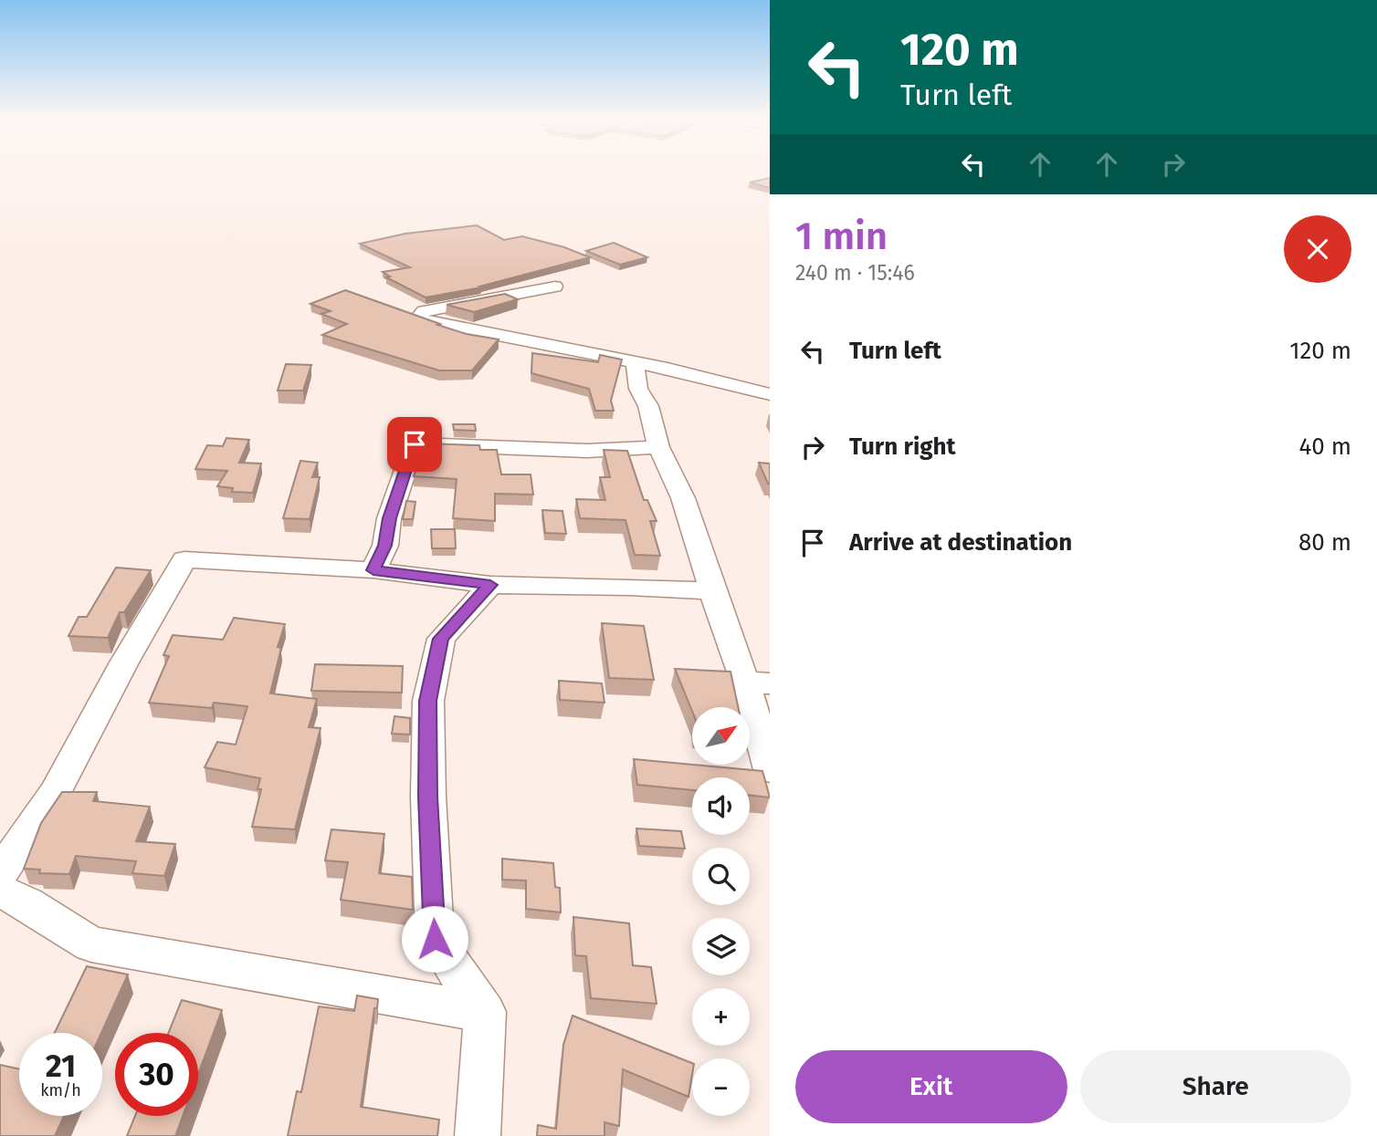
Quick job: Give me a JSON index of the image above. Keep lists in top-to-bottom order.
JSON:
{
  "north": "top right",
  "page": {
    "turn": ["120 m", "Turn left"],
    "heading": ["1 min", "240 m · 15:46"],
    "list": [
      {
        "name": "Turn left",
        "value": "120 m"
      },
      {
        "name": "Turn right",
        "value": "40 m"
      },
      {
        "name": "Arrive at destination",
        "value": "80 m"
      }
    ],
    "map_buttons": ["+", "−"],
    "speed": "21 km/h",
    "limit": "30",
    "buttons": ["Exit", "Share"]
  }
}
